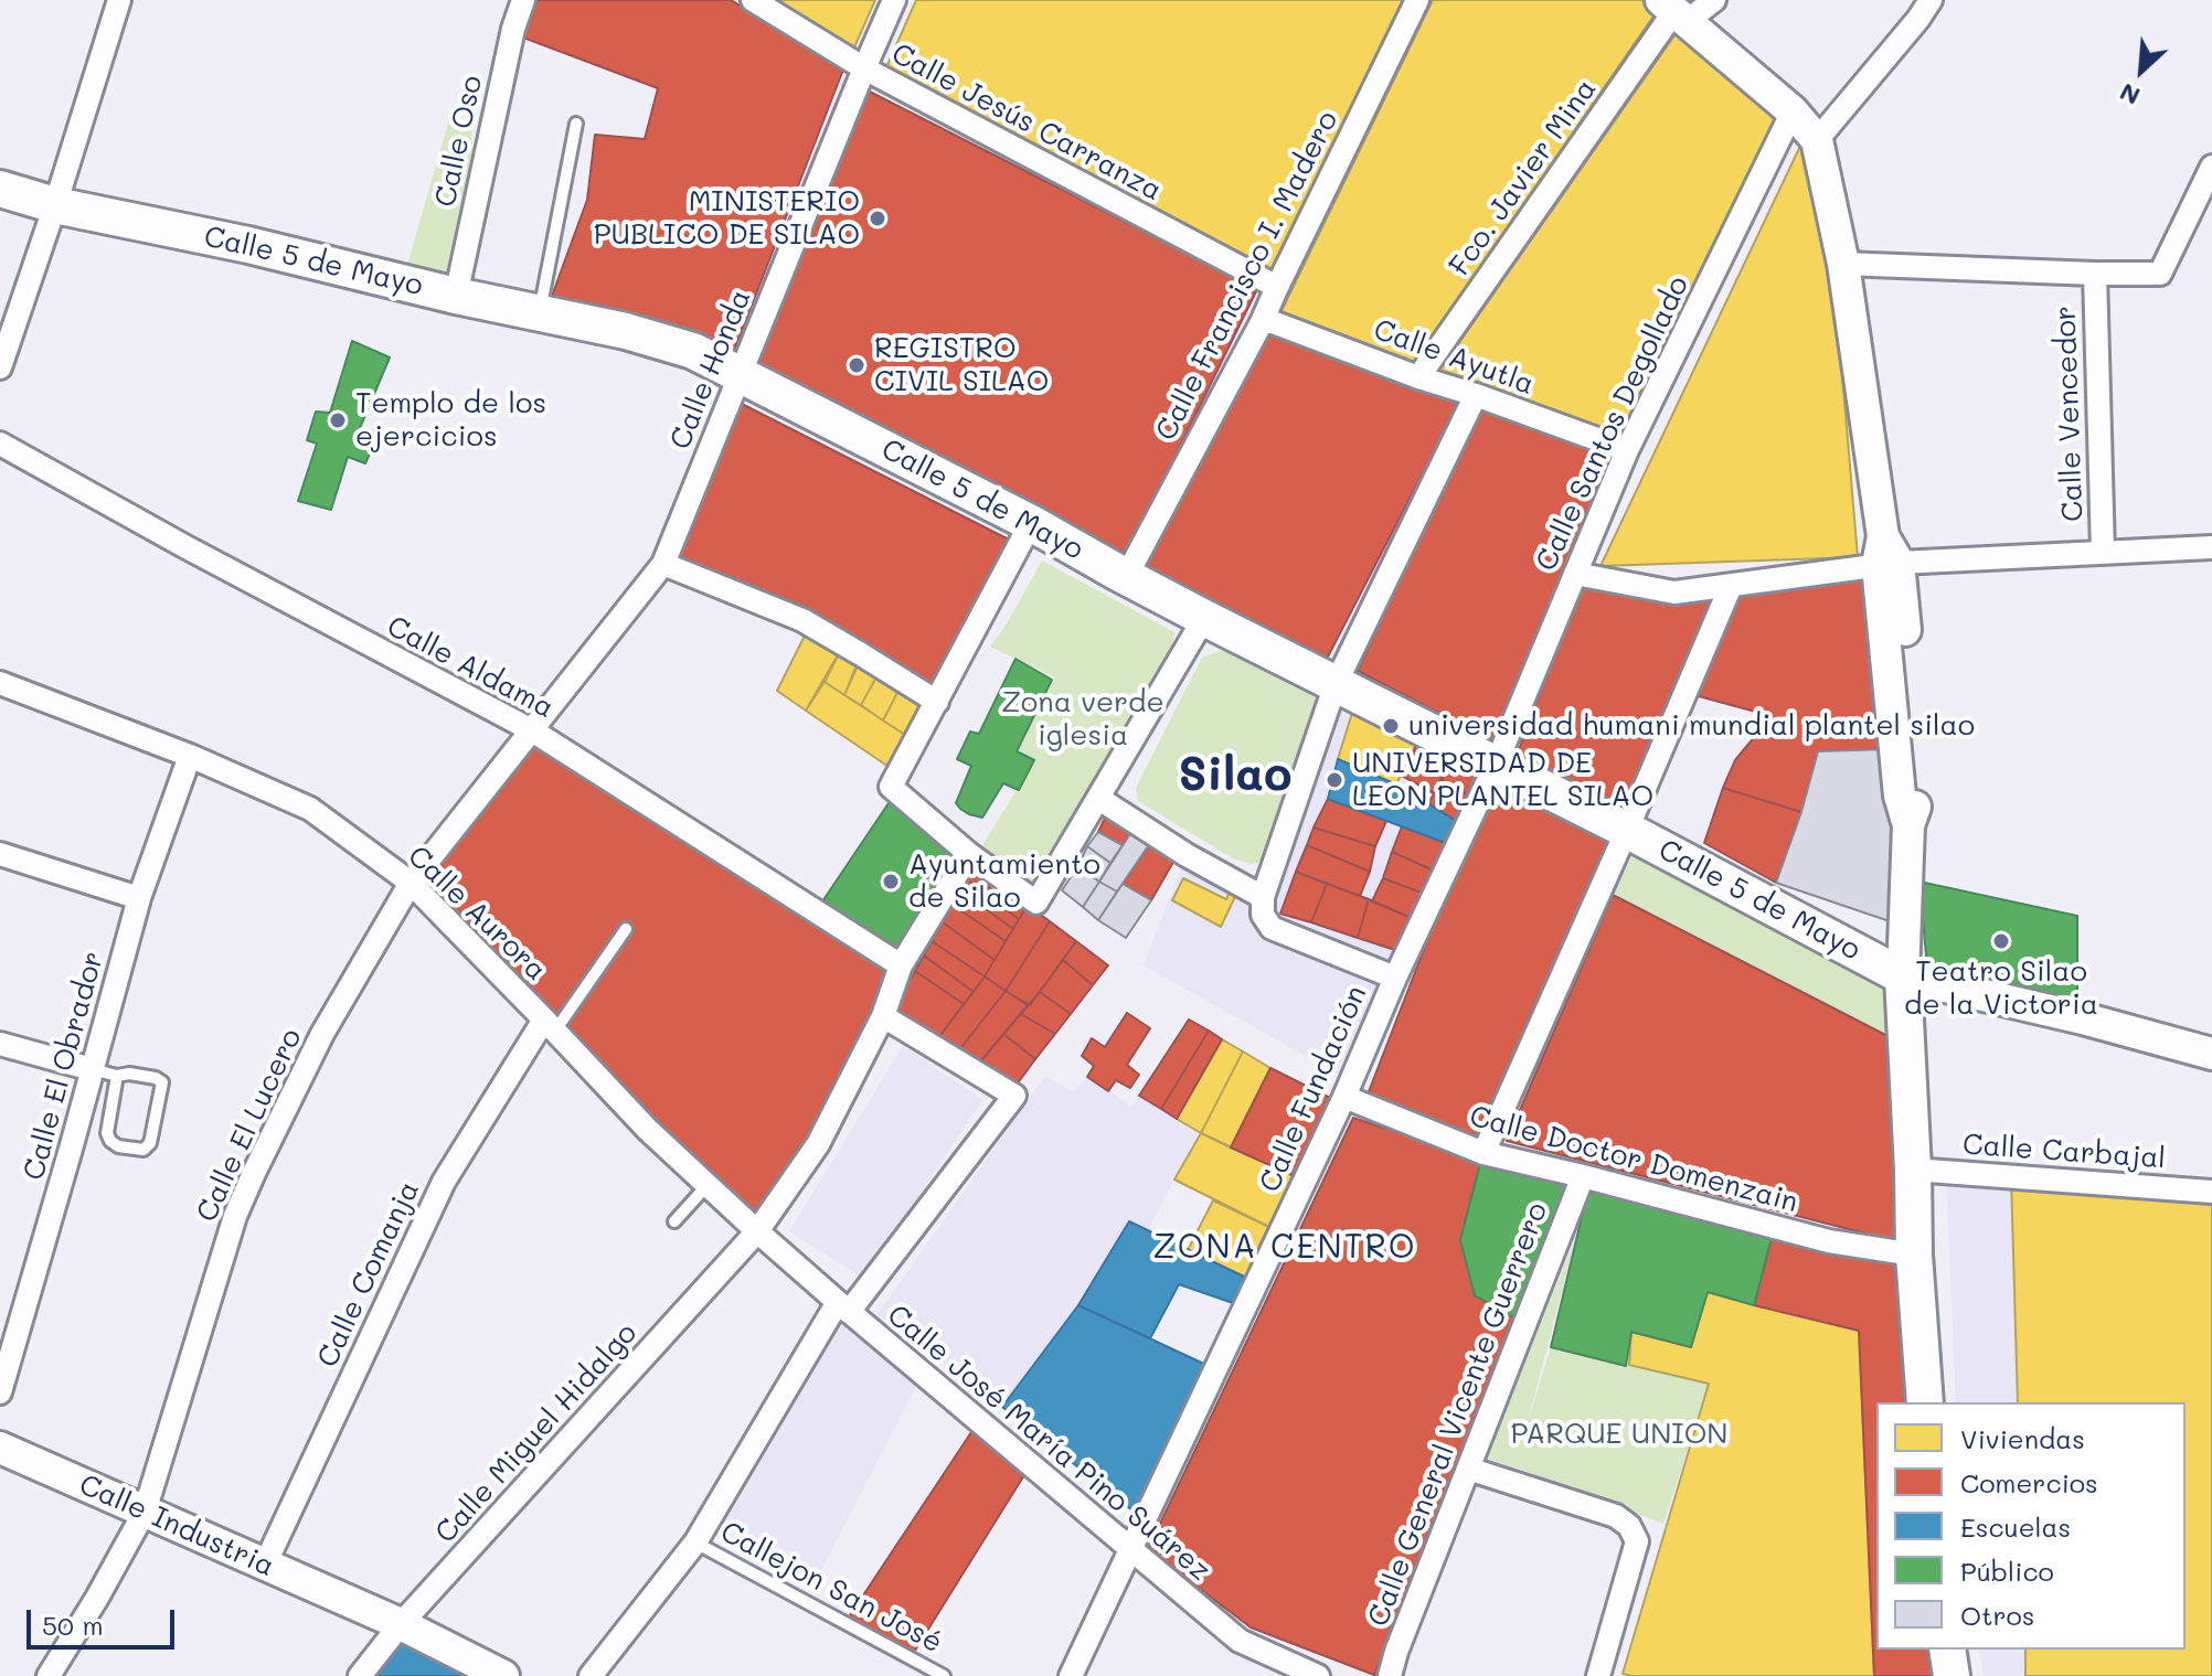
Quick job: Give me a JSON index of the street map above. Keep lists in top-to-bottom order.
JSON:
{
  "streets": {
    "main road": ["Calle 5 de Mayo"],
    "street": [
      "Calle Jesús Carranza",
      "Calle Oso",
      "Fco. Javier Mina",
      "Calle Francisco I. Madero",
      "Calle Ayutla",
      "Calle Honda",
      "Calle Vencedor",
      "Calle Santos Degollado",
      "Calle Aldama",
      "Calle Aurora",
      "Calle El Obrador",
      "Calle Fundación",
      "Calle El Lucero",
      "Calle Carbajal",
      "Calle Doctor Domenzain",
      "Calle Comanja",
      "Calle General Vicente Guerrero",
      "Calle Miguel Hidalgo",
      "Calle José María Pino Suárez",
      "Calle Industria"
    ],
    "lane": ["Callejon San José"]
  },
  "crossings": [
    ["Calle Jesús Carranza", "Calle Francisco I. Madero"],
    ["Calle Jesús Carranza", "Calle Honda"],
    ["Calle Oso", "Calle 5 de Mayo"],
    ["Fco. Javier Mina", "Calle Ayutla"],
    ["Calle 5 de Mayo", "Calle Francisco I. Madero"],
    ["Calle 5 de Mayo", "Calle Honda"],
    ["Calle 5 de Mayo", "Calle Santos Degollado"],
    ["Calle 5 de Mayo", "Calle Fundación"],
    ["Calle Francisco I. Madero", "Calle Ayutla"],
    ["Calle Ayutla", "Calle Santos Degollado"],
    ["Calle Honda", "Calle Aldama"],
    ["Calle Honda", "Calle El Lucero"],
    ["Calle Santos Degollado", "Calle Fundación"],
    ["Calle Aldama", "Calle El Lucero"],
    ["Calle Aldama", "Calle Miguel Hidalgo"],
    ["Calle Aurora", "Calle El Obrador"],
    ["Calle Aurora", "Calle El Lucero"],
    ["Calle Aurora", "Calle Comanja"],
    ["Calle Aurora", "Calle Miguel Hidalgo"],
    ["Calle Aurora", "Calle José María Pino Suárez"],
    ["Calle Fundación", "Calle Doctor Domenzain"],
    ["Calle Fundación", "Calle José María Pino Suárez"],
    ["Calle El Lucero", "Calle Industria"],
    ["Calle Doctor Domenzain", "Calle General Vicente Guerrero"],
    ["Calle Comanja", "Calle Industria"],
    ["Calle Miguel Hidalgo", "Calle José María Pino Suárez"],
    ["Calle Miguel Hidalgo", "Calle Industria"]
  ],
  "districts": ["Silao", "ZONA CENTRO"],
  "parks": ["Zona verde iglesia", "PARQUE UNION"],
  "places": [
    "MINISTERIO PUBLICO DE SILAO",
    "REGISTRO CIVIL SILAO",
    "Templo de los ejercicios",
    "universidad humani mundial plantel silao",
    "UNIVERSIDAD DE LEON PLANTEL SILAO",
    "Ayuntamiento de Silao",
    "Teatro Silao de la Victoria"
  ],
  "legend": [
    "Viviendas",
    "Comercios",
    "Escuelas",
    "Público",
    "Otros"
  ],
  "scale_bar": "50 m",
  "north": "bottom left"
}
